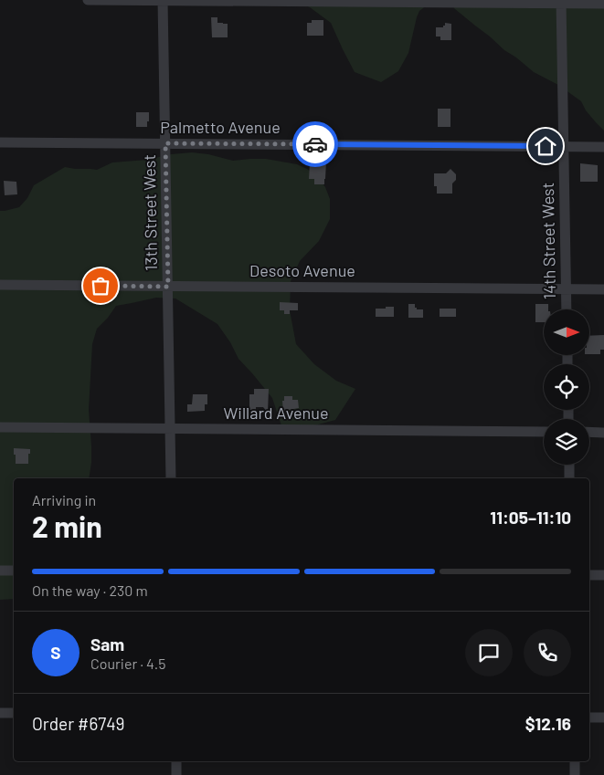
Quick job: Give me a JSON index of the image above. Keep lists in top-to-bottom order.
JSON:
{
  "streets": {
    "street": [
      "Palmetto Avenue",
      "13th Street West",
      "14th Street West",
      "Desoto Avenue",
      "Willard Avenue"
    ]
  },
  "crossings": [
    ["Palmetto Avenue", "13th Street West"],
    ["Palmetto Avenue", "14th Street West"],
    ["13th Street West", "Desoto Avenue"],
    ["13th Street West", "Willard Avenue"],
    ["14th Street West", "Desoto Avenue"]
  ],
  "north": "right",
  "page": {
    "heading": ["2 min", "Arriving in", "11:05–11:10"],
    "panel": [
      "Sam",
      "Courier · 4.5",
      "Order #6749",
      "$12.16"
    ],
    "bar": "On the way · 230 m",
    "round": "S"
  }
}
